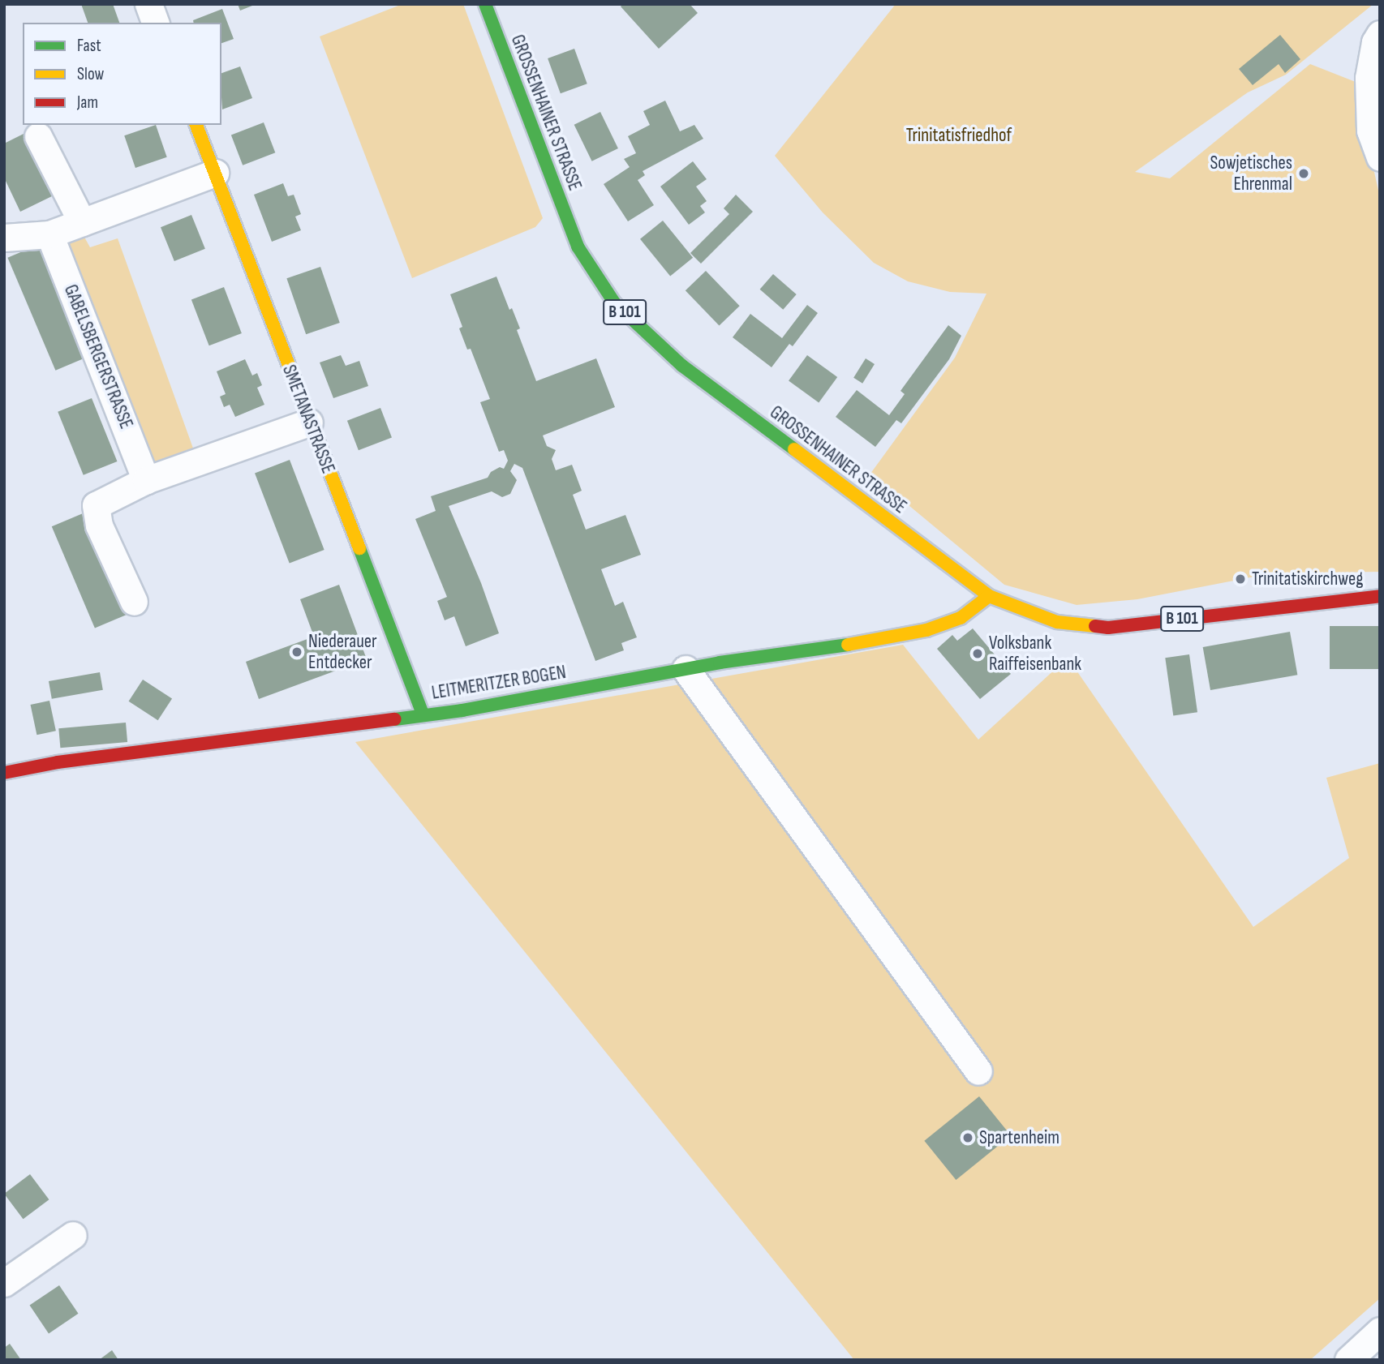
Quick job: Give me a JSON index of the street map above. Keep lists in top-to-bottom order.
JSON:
{
  "streets": {
    "street": [
      "GROSSENHAINER STRASSE",
      "B 101",
      "GABELSBERGERSTRASSE",
      "SMETANASTRASSE",
      "LEITMERITZER BOGEN"
    ]
  },
  "crossings": [
    ["GROSSENHAINER STRASSE", "LEITMERITZER BOGEN"],
    ["SMETANASTRASSE", "LEITMERITZER BOGEN"]
  ],
  "parks": ["Trinitatisfriedhof"],
  "places": [
    "Sowjetisches Ehrenmal",
    "Trinitatiskirchweg",
    "Niederauer Entdecker",
    "Volksbank Raiffeisenbank",
    "Spartenheim"
  ],
  "legend": ["Fast", "Slow", "Jam"]
}
